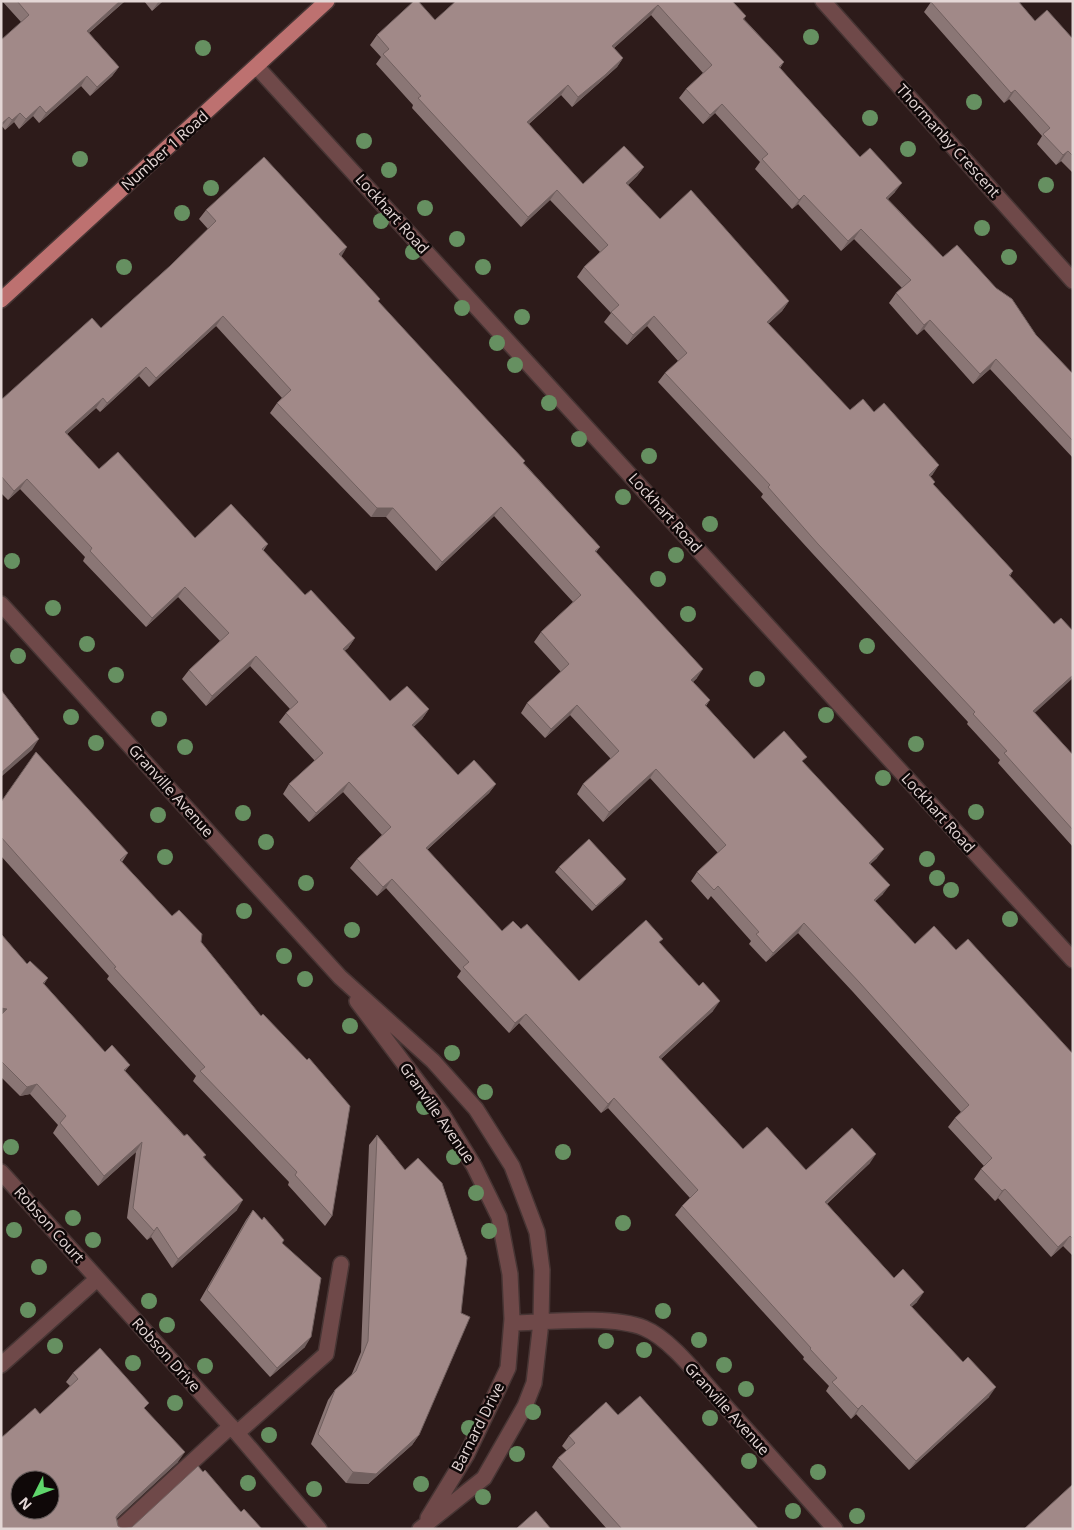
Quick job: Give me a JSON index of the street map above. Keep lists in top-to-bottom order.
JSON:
{
  "streets": {
    "main road": ["Number 1 Road"],
    "street": [
      "Thormanby Crescent",
      "Lockhart Road",
      "Granville Avenue",
      "Robson Court",
      "Robson Drive",
      "Barnard Drive"
    ]
  },
  "crossings": [
    ["Number 1 Road", "Lockhart Road"],
    ["Granville Avenue", "Barnard Drive"],
    ["Robson Court", "Robson Drive"]
  ],
  "north": "bottom left"
}
